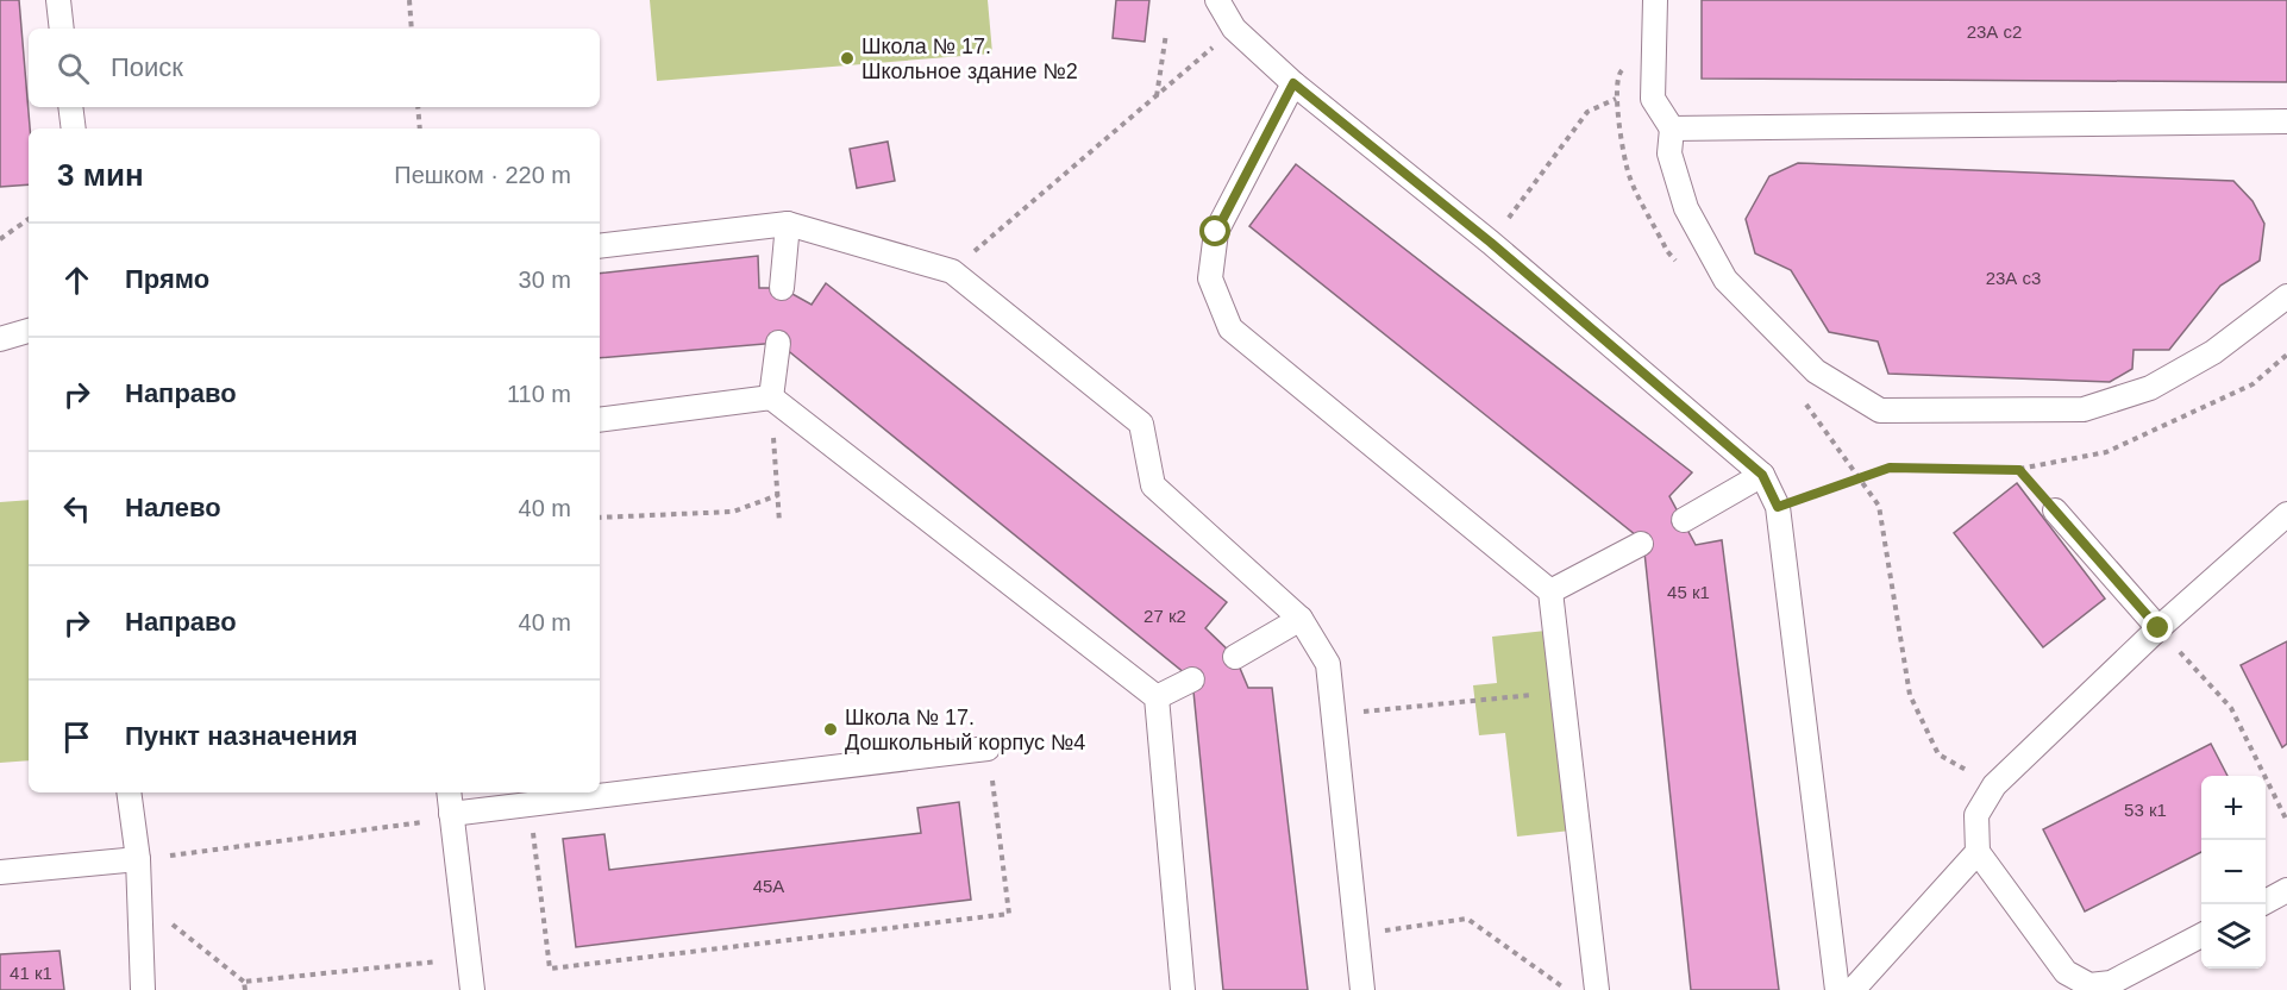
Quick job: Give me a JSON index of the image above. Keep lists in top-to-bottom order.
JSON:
{
  "places": ["Школа № 17. Школьное здание №2", "Школа № 17. Дошкольный корпус №4"],
  "house_numbers": [
    "23А с2",
    "23А с3",
    "45 к1",
    "27 к2",
    "53 к1",
    "45А",
    "41 к1"
  ],
  "page": {
    "search": "Поиск",
    "heading": ["3 мин", "Пешком · 220 m"],
    "list": [
      ["Прямо", "30 m"],
      ["Направо", "110 m"],
      ["Налево", "40 m"],
      ["Направо", "40 m"],
      "Пункт назначения"
    ],
    "map_buttons": ["+", "−"]
  }
}
